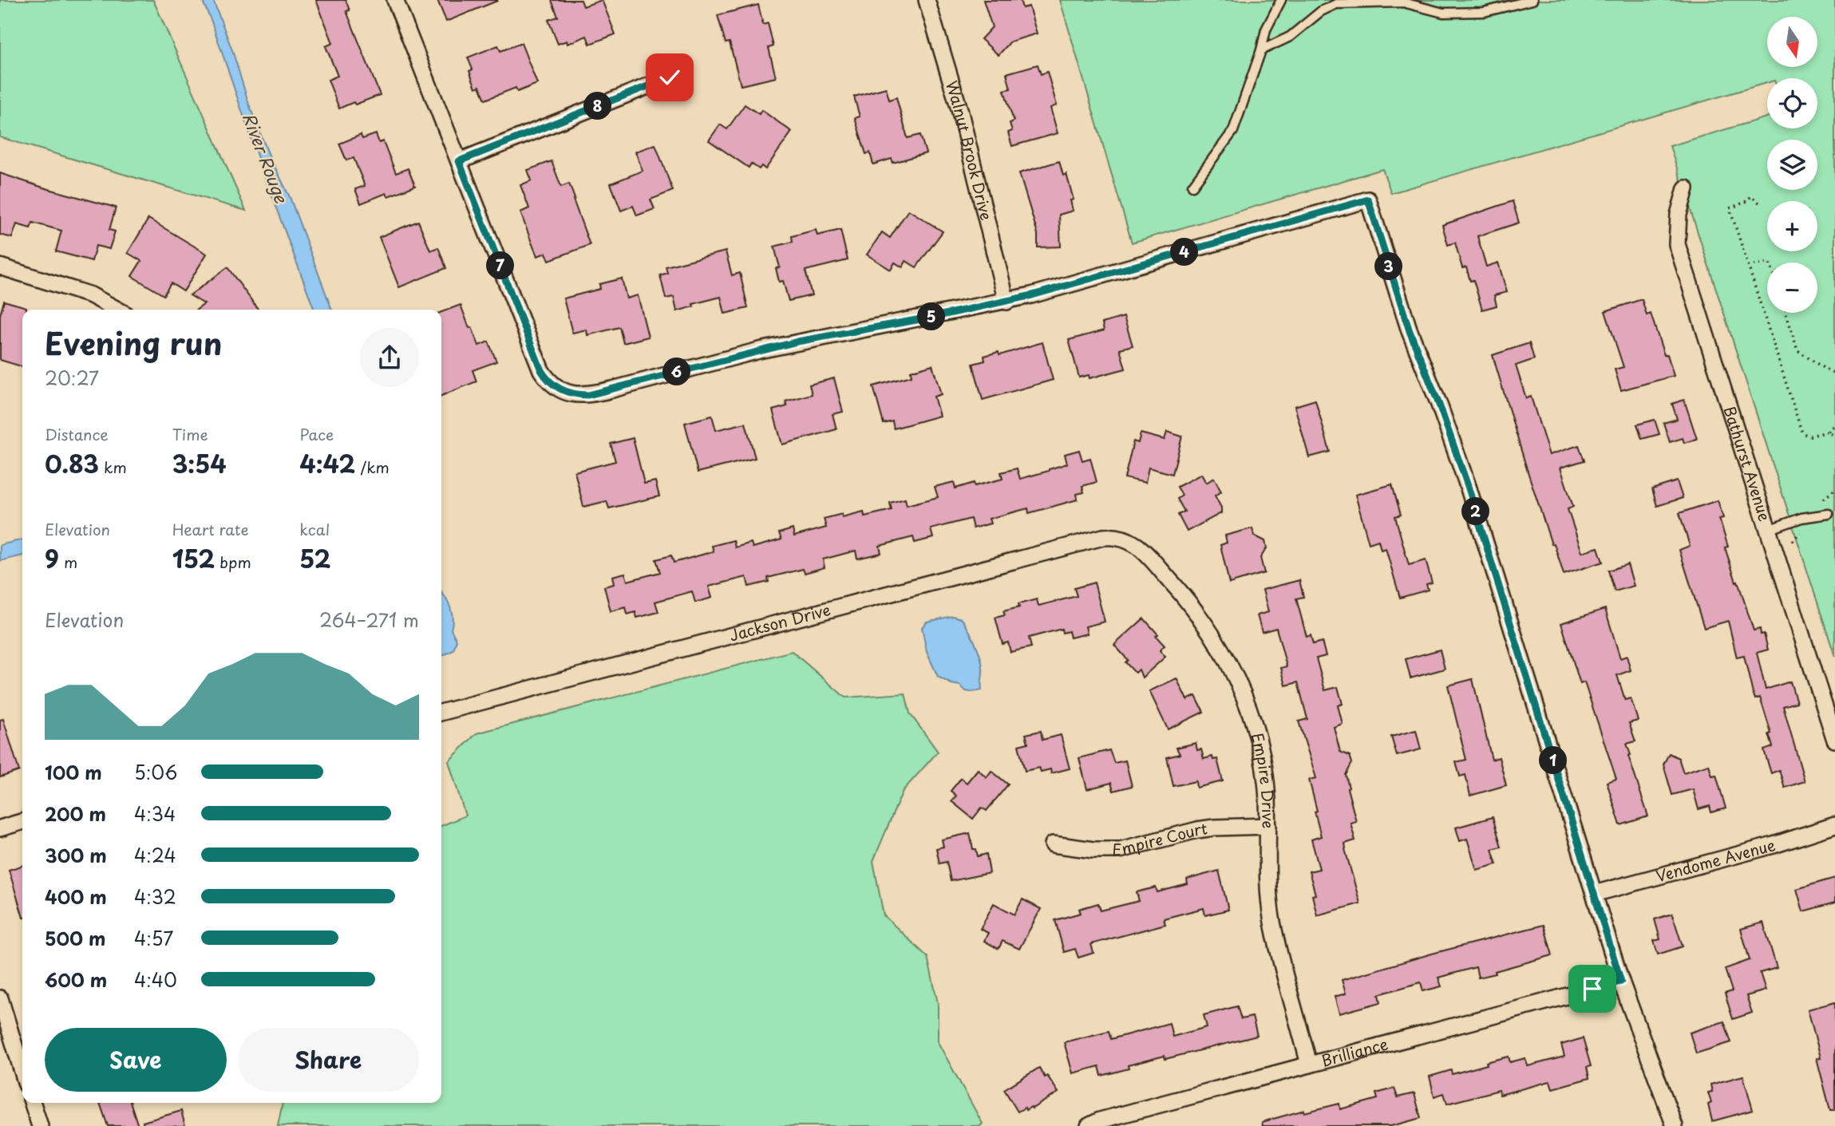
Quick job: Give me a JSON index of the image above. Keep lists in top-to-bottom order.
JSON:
{
  "streets": {
    "street": [
      "Walnut Brook Drive",
      "Bathurst Avenue",
      "Jackson Drive",
      "Empire Drive",
      "Empire Court",
      "Vendome Avenue",
      "Brilliance"
    ]
  },
  "crossings": [
    ["Jackson Drive", "Empire Drive"],
    ["Empire Drive", "Empire Court"],
    ["Empire Drive", "Brilliance"]
  ],
  "water": ["River Rouge"],
  "north": "bottom",
  "page": {
    "map_buttons": ["+", "−"],
    "pins": [
      "8",
      "4",
      "7",
      "3",
      "5",
      "6",
      "2",
      "1"
    ],
    "heading": ["Evening run", "20:27"],
    "stats": [
      ["Distance", "0.83 km"],
      ["Time", "3:54"],
      ["Pace", "4:42 /km"],
      ["Elevation", "9 m"],
      ["Heart rate", "152 bpm"],
      ["kcal", "52"]
    ],
    "chart": ["Elevation", "264–271 m"],
    "list": [
      {
        "name": "100 m",
        "note": "5:06"
      },
      {
        "name": "200 m",
        "note": "4:34"
      },
      {
        "name": "300 m",
        "note": "4:24"
      },
      {
        "name": "400 m",
        "note": "4:32"
      },
      {
        "name": "500 m",
        "note": "4:57"
      },
      {
        "name": "600 m",
        "note": "4:40"
      }
    ],
    "buttons": ["Save", "Share"]
  }
}
